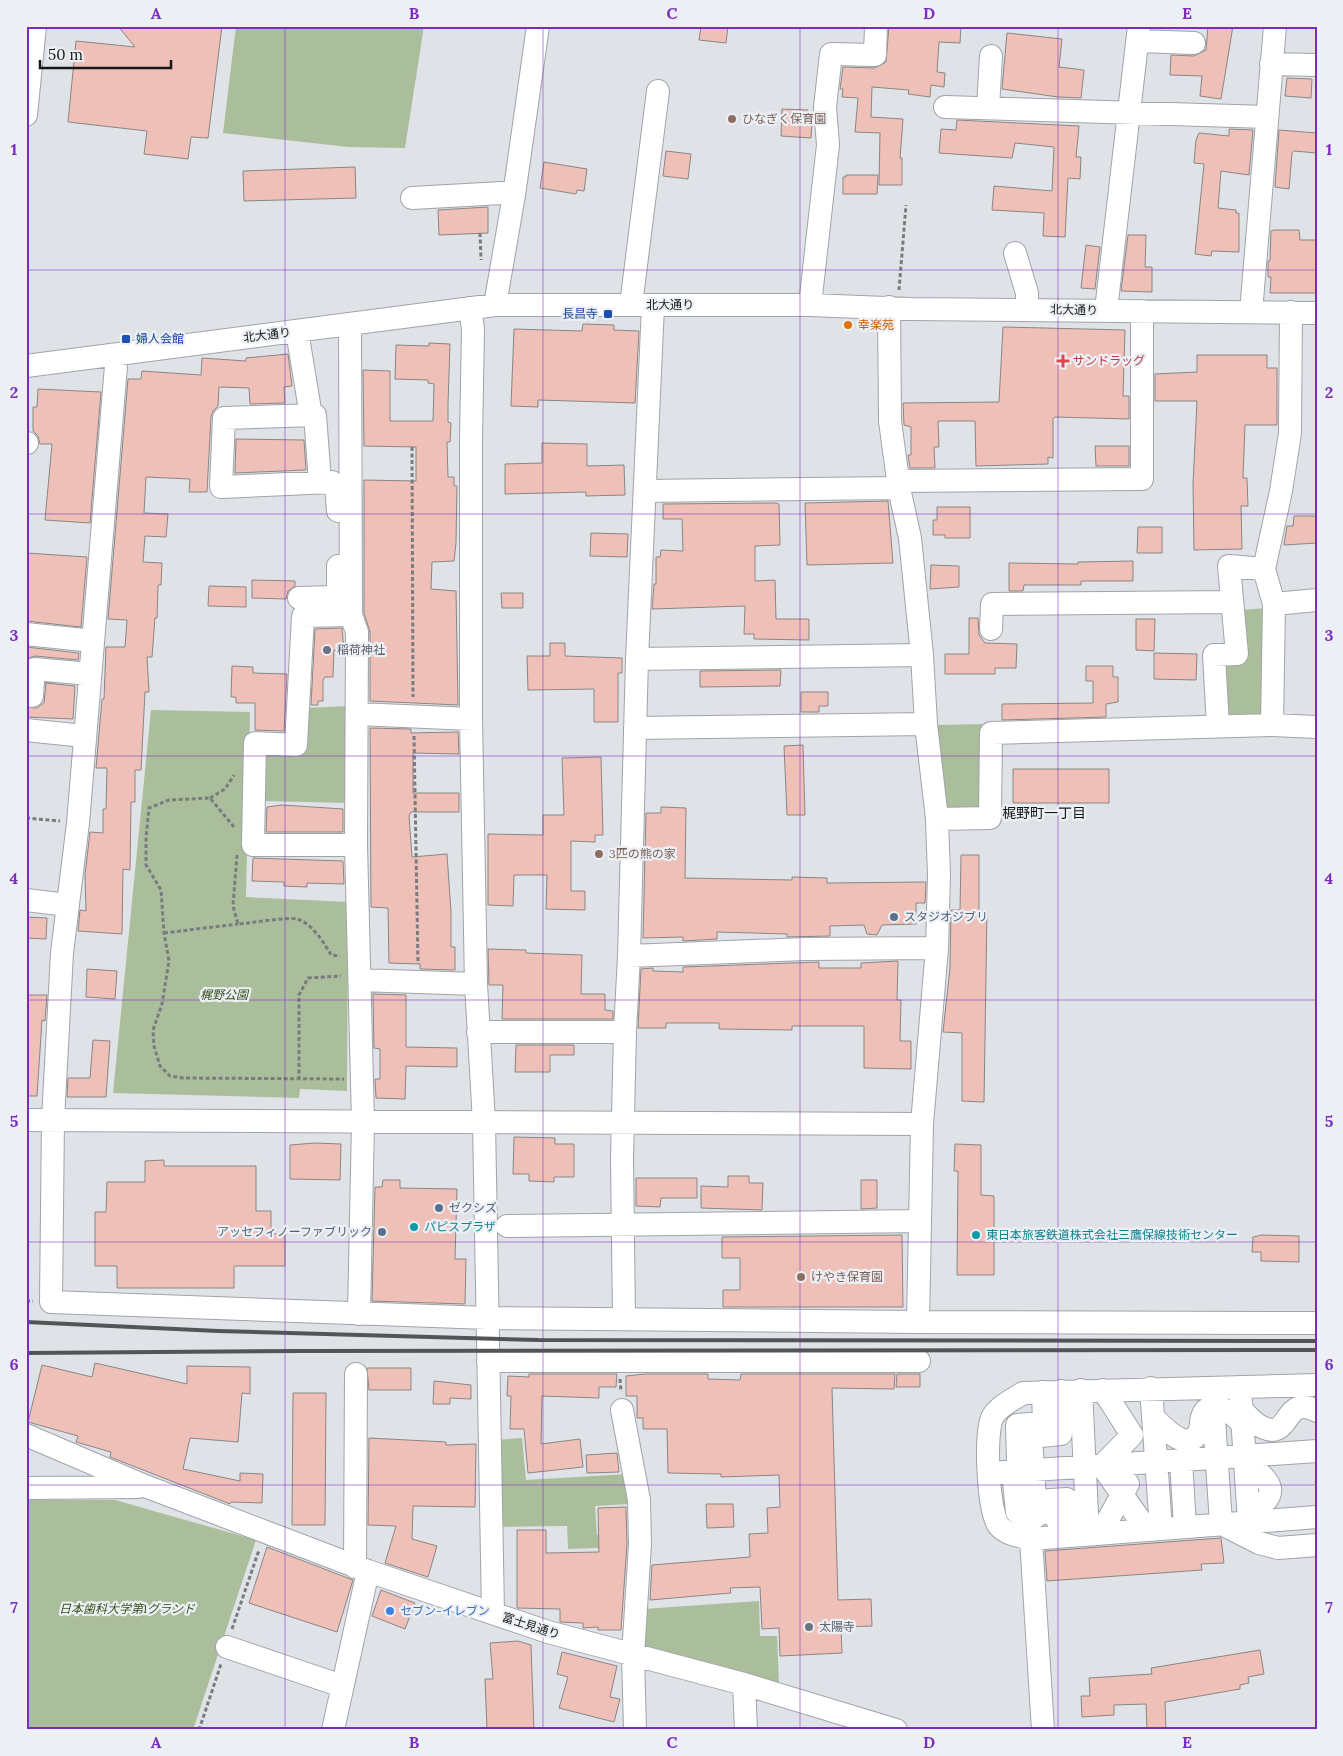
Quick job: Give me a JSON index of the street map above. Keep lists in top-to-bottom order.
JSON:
{
  "streets": {
    "street": ["北大通り", "富士見通り"]
  },
  "districts": ["梶野町一丁目"],
  "parks": ["梶野公園", "日本歯科大学第1グランド"],
  "places": {
    "other": [
      "ひなぎく保育園",
      "幸楽苑",
      "稲荷神社",
      "3匹の熊の家",
      "スタジオジブリ",
      "ゼクシズ",
      "パピスプラザ",
      "アッセフィノーファブリック",
      "東日本旅客鉄道株式会社三鷹保線技術センター",
      "けやき保育園",
      "セブン-イレブン",
      "太陽寺"
    ],
    "transit": ["長昌寺", "婦人会館"],
    "health": ["サンドラッグ"]
  },
  "scale_bar": "50 m",
  "grid": {
    "columns": [
      "A",
      "B",
      "C",
      "D",
      "E"
    ],
    "rows": [
      "1",
      "2",
      "3",
      "4",
      "5",
      "6",
      "7"
    ]
  }
}
